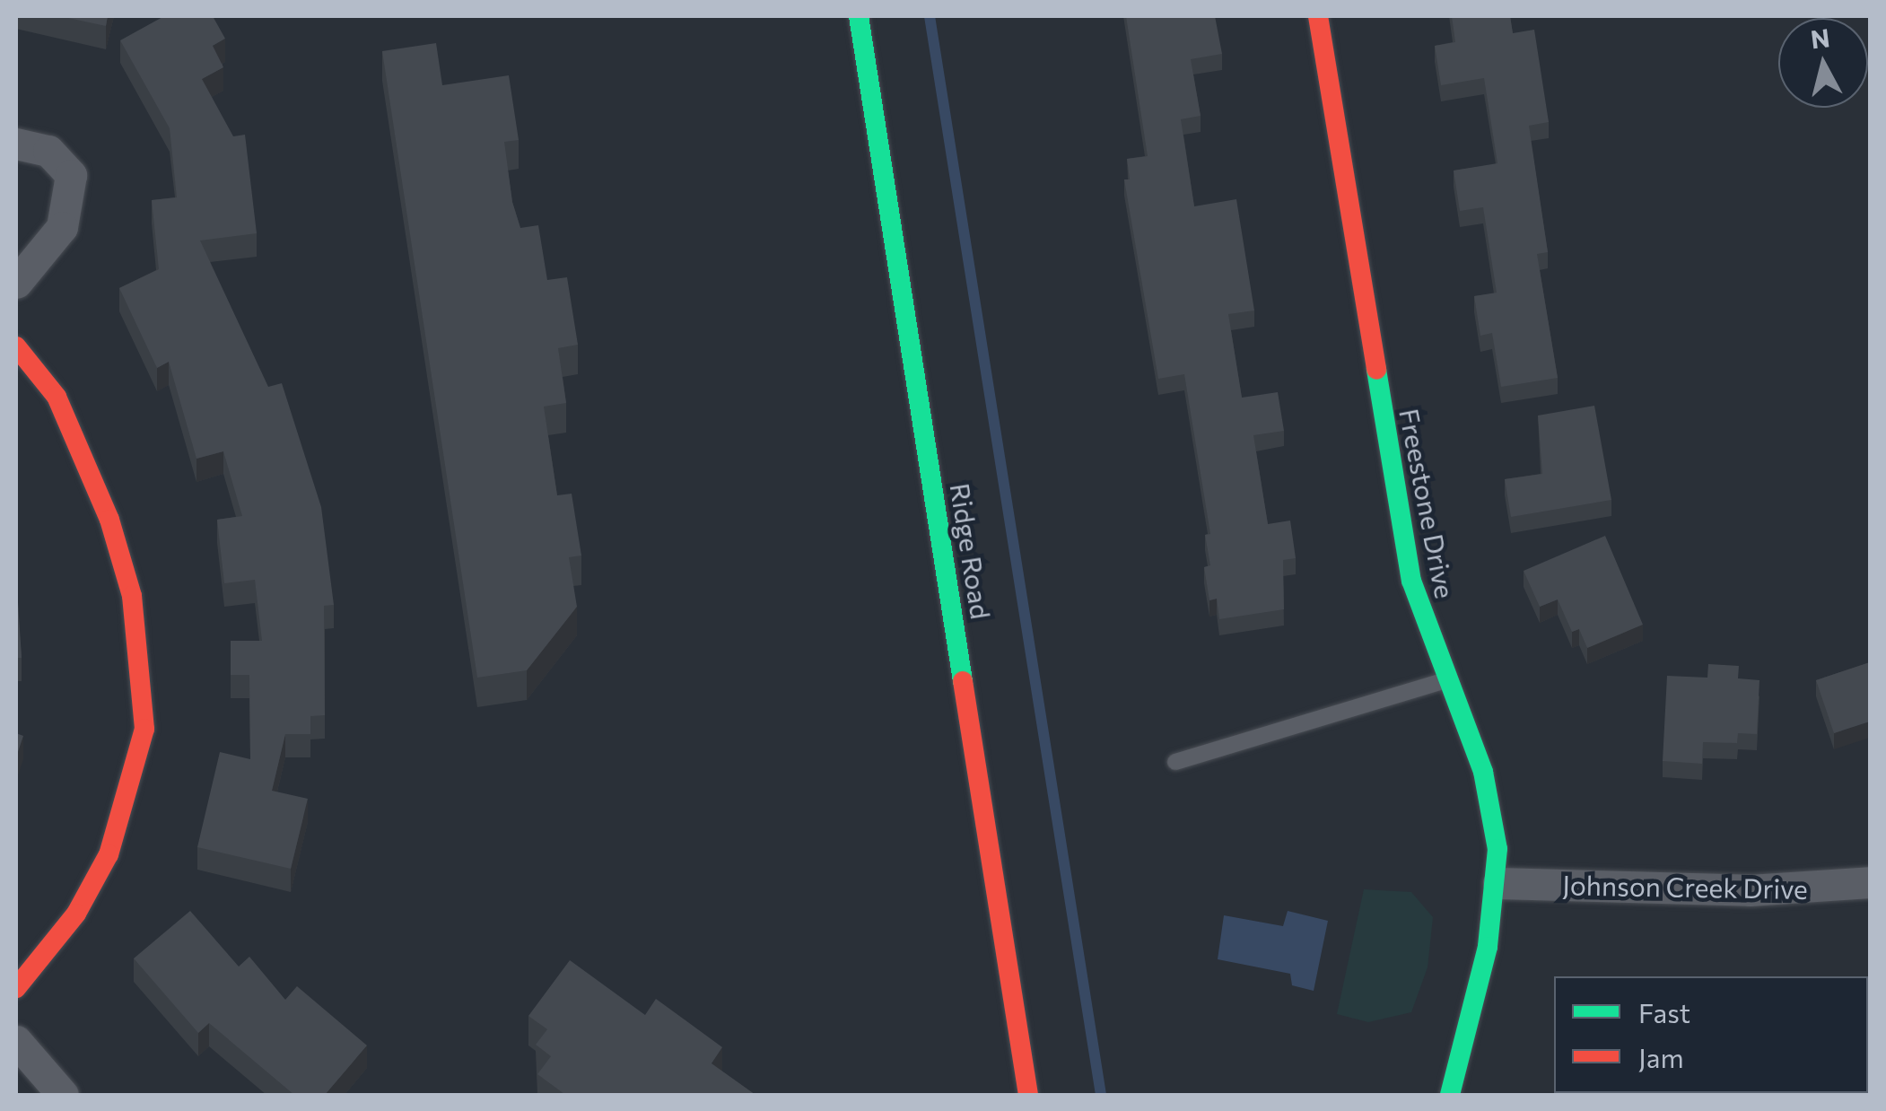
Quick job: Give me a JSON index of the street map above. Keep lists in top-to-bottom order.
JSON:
{
  "streets": {
    "street": ["Freestone Drive", "Ridge Road", "Johnson Creek Drive"]
  },
  "crossings": [
    ["Freestone Drive", "Johnson Creek Drive"]
  ],
  "legend": ["Fast", "Jam"],
  "north": "top"
}
